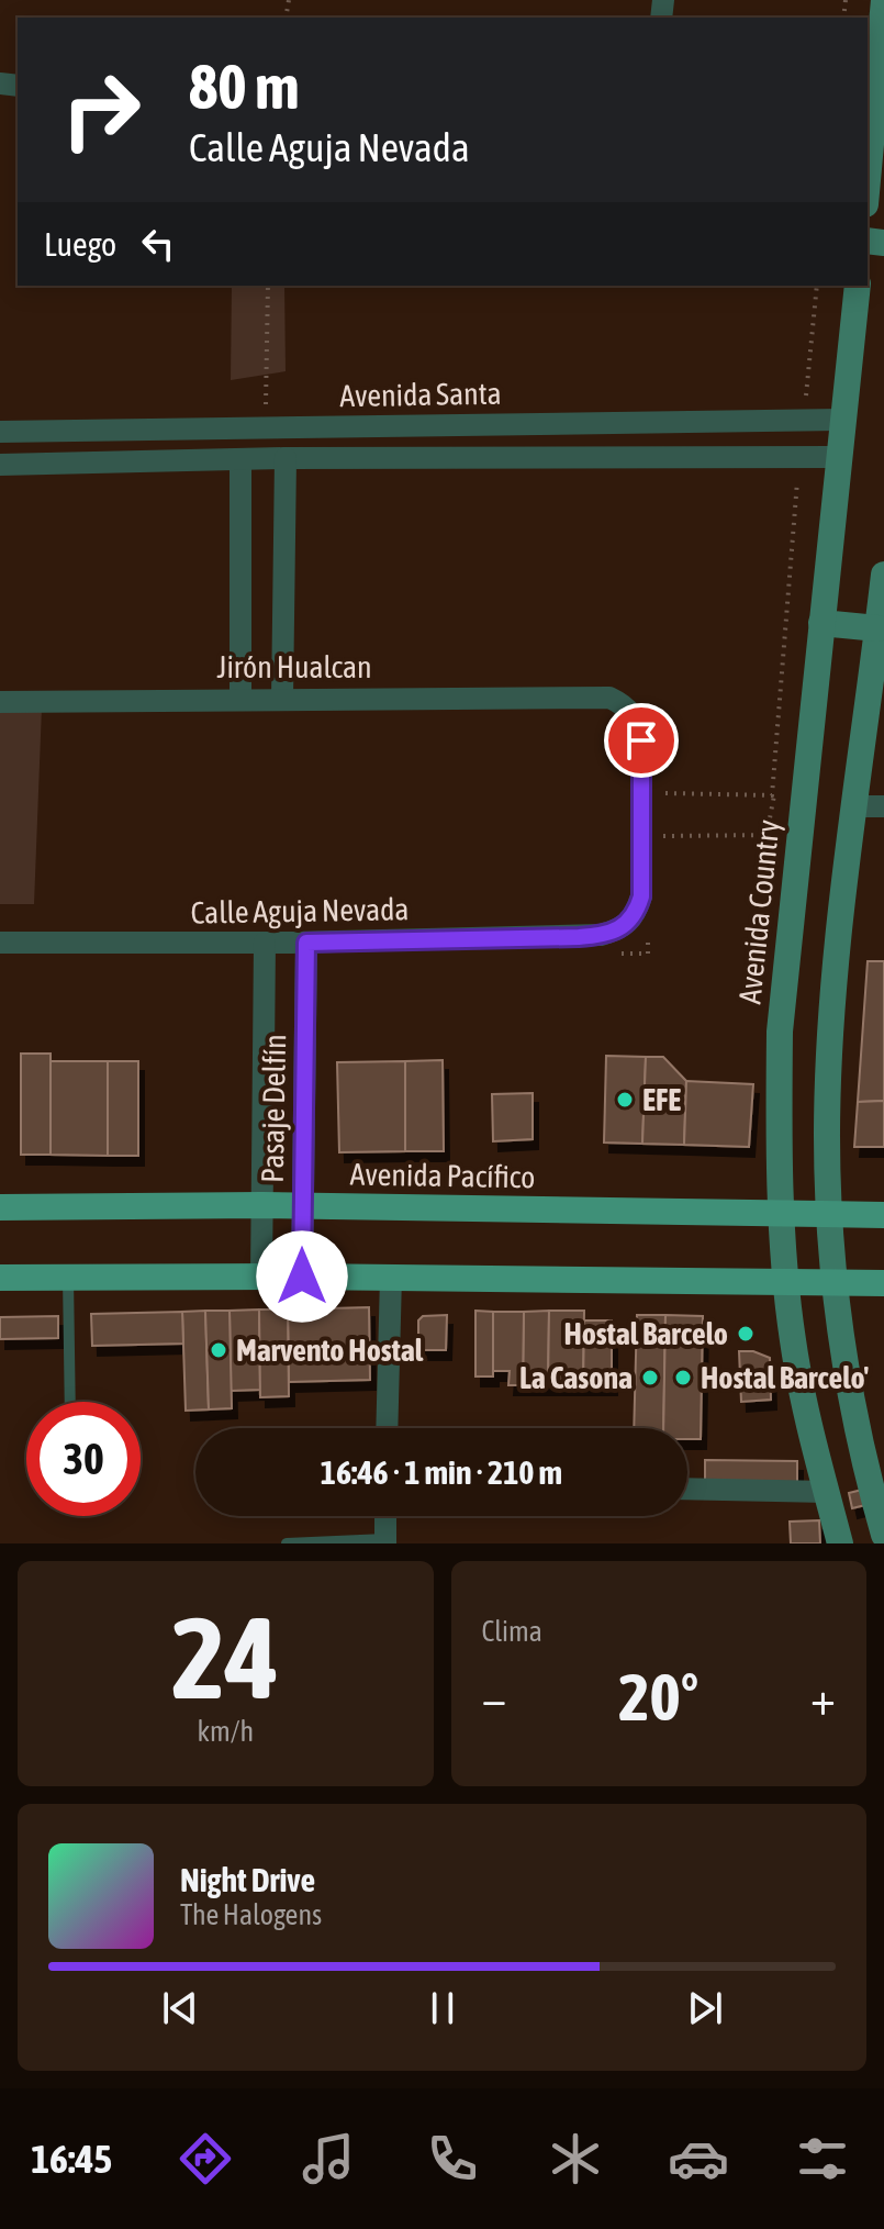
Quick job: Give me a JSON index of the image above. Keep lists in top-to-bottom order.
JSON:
{
  "streets": {
    "main road": ["Avenida Country", "Avenida Pacífico"],
    "street": [
      "Avenida Santa",
      "Jirón Hualcan",
      "Calle Aguja Nevada",
      "Pasaje Delfín"
    ]
  },
  "crossings": [
    ["Avenida Santa", "Avenida Country"],
    ["Jirón Hualcan", "Calle Aguja Nevada"],
    ["Calle Aguja Nevada", "Pasaje Delfín"],
    ["Avenida Country", "Avenida Pacífico"],
    ["Pasaje Delfín", "Avenida Pacífico"]
  ],
  "places": [
    "EFE",
    "Hostal Barcelo",
    "Marvento Hostal",
    "La Casona",
    "Hostal Barcelo'"
  ],
  "page": {
    "turn": ["80 m", "Calle Aguja Nevada"],
    "then": "Luego",
    "limit": "30",
    "trip": "16:46 · 1 min · 210 m",
    "tile": [
      ["24", "km/h"],
      "Clima"
    ],
    "heat": ["−", "20°", "+"],
    "song": ["Night Drive", "The Halogens"],
    "tabs": "16:45"
  }
}
